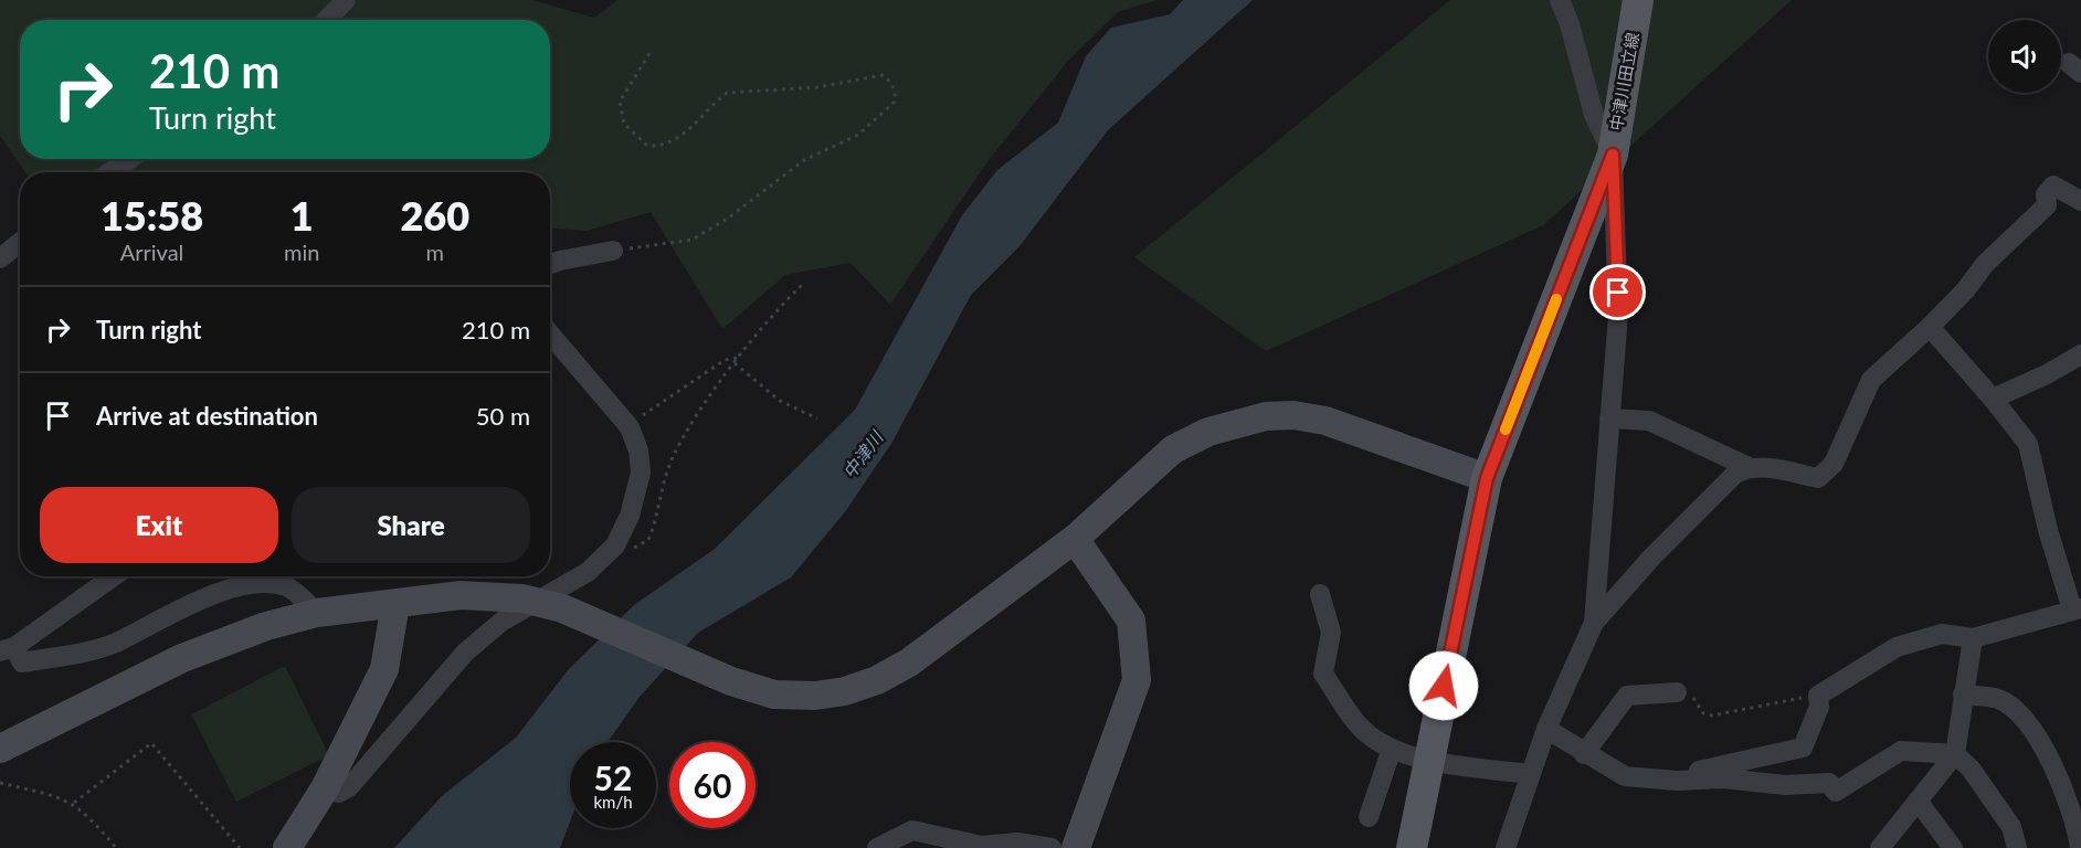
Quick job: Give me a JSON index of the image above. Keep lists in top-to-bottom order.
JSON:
{
  "streets": {
    "main road": ["中津川田立線"]
  },
  "water": ["中津川"],
  "page": {
    "turn": ["210 m", "Turn right"],
    "eta": [
      "15:58",
      "Arrival",
      "1",
      "min",
      "260",
      "m"
    ],
    "list": [
      {
        "name": "Turn right",
        "value": "210 m"
      },
      {
        "name": "Arrive at destination",
        "value": "50 m"
      }
    ],
    "buttons": ["Exit", "Share"],
    "speed": "52 km/h",
    "limit": "60"
  }
}
